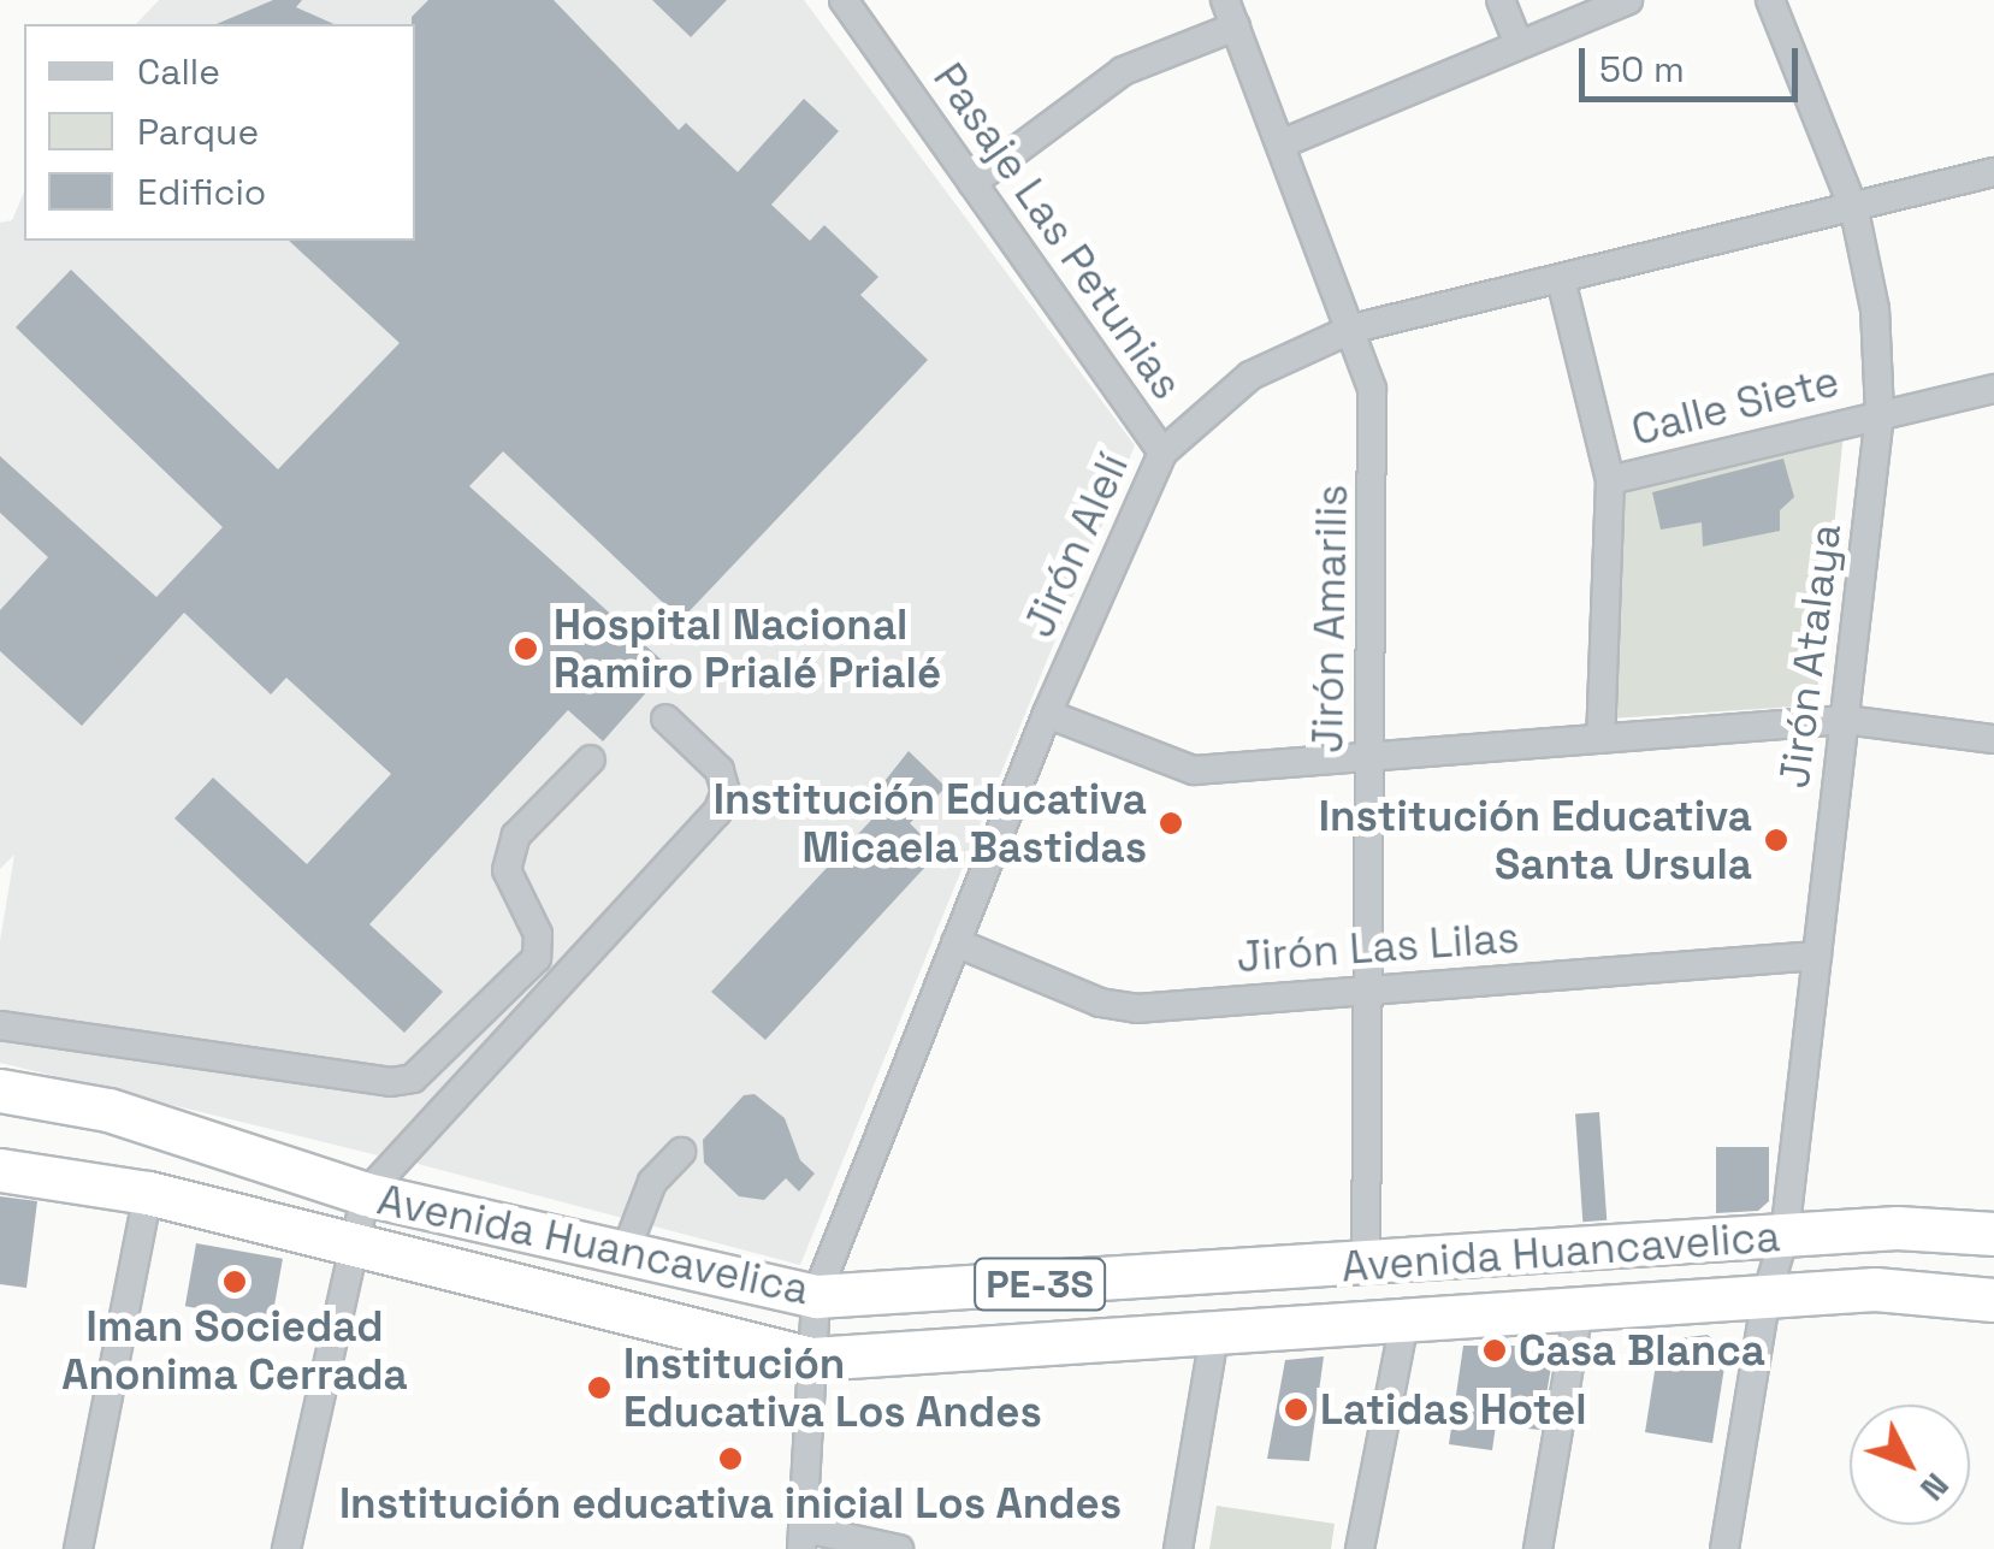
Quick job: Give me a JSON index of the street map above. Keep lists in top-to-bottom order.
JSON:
{
  "streets": {
    "highway": ["Avenida Huancavelica", "PE-3S"],
    "street": [
      "Pasaje Las Petunias",
      "Calle Siete",
      "Jirón Alelí",
      "Jirón Amarilis",
      "Jirón Atalaya",
      "Jirón Las Lilas"
    ]
  },
  "crossings": [
    ["Pasaje Las Petunias", "Jirón Alelí"],
    ["Calle Siete", "Jirón Atalaya"],
    ["Jirón Alelí", "Jirón Amarilis"],
    ["Jirón Alelí", "Jirón Atalaya"],
    ["Jirón Alelí", "Jirón Las Lilas"],
    ["Jirón Alelí", "Avenida Huancavelica"],
    ["Jirón Amarilis", "Jirón Las Lilas"],
    ["Jirón Amarilis", "Avenida Huancavelica"],
    ["Jirón Atalaya", "Jirón Las Lilas"],
    ["Jirón Atalaya", "Avenida Huancavelica"]
  ],
  "places": [
    "Hospital Nacional Ramiro Prialé Prialé",
    "Institución Educativa Micaela Bastidas",
    "Institución Educativa Santa Ursula",
    "Iman Sociedad Anonima Cerrada",
    "Casa Blanca",
    "Institución Educativa Los Andes",
    "Latidas Hotel",
    "Institución educativa inicial Los Andes"
  ],
  "legend": ["Calle", "Parque", "Edificio"],
  "scale_bar": "50 m",
  "north": "bottom right"
}
